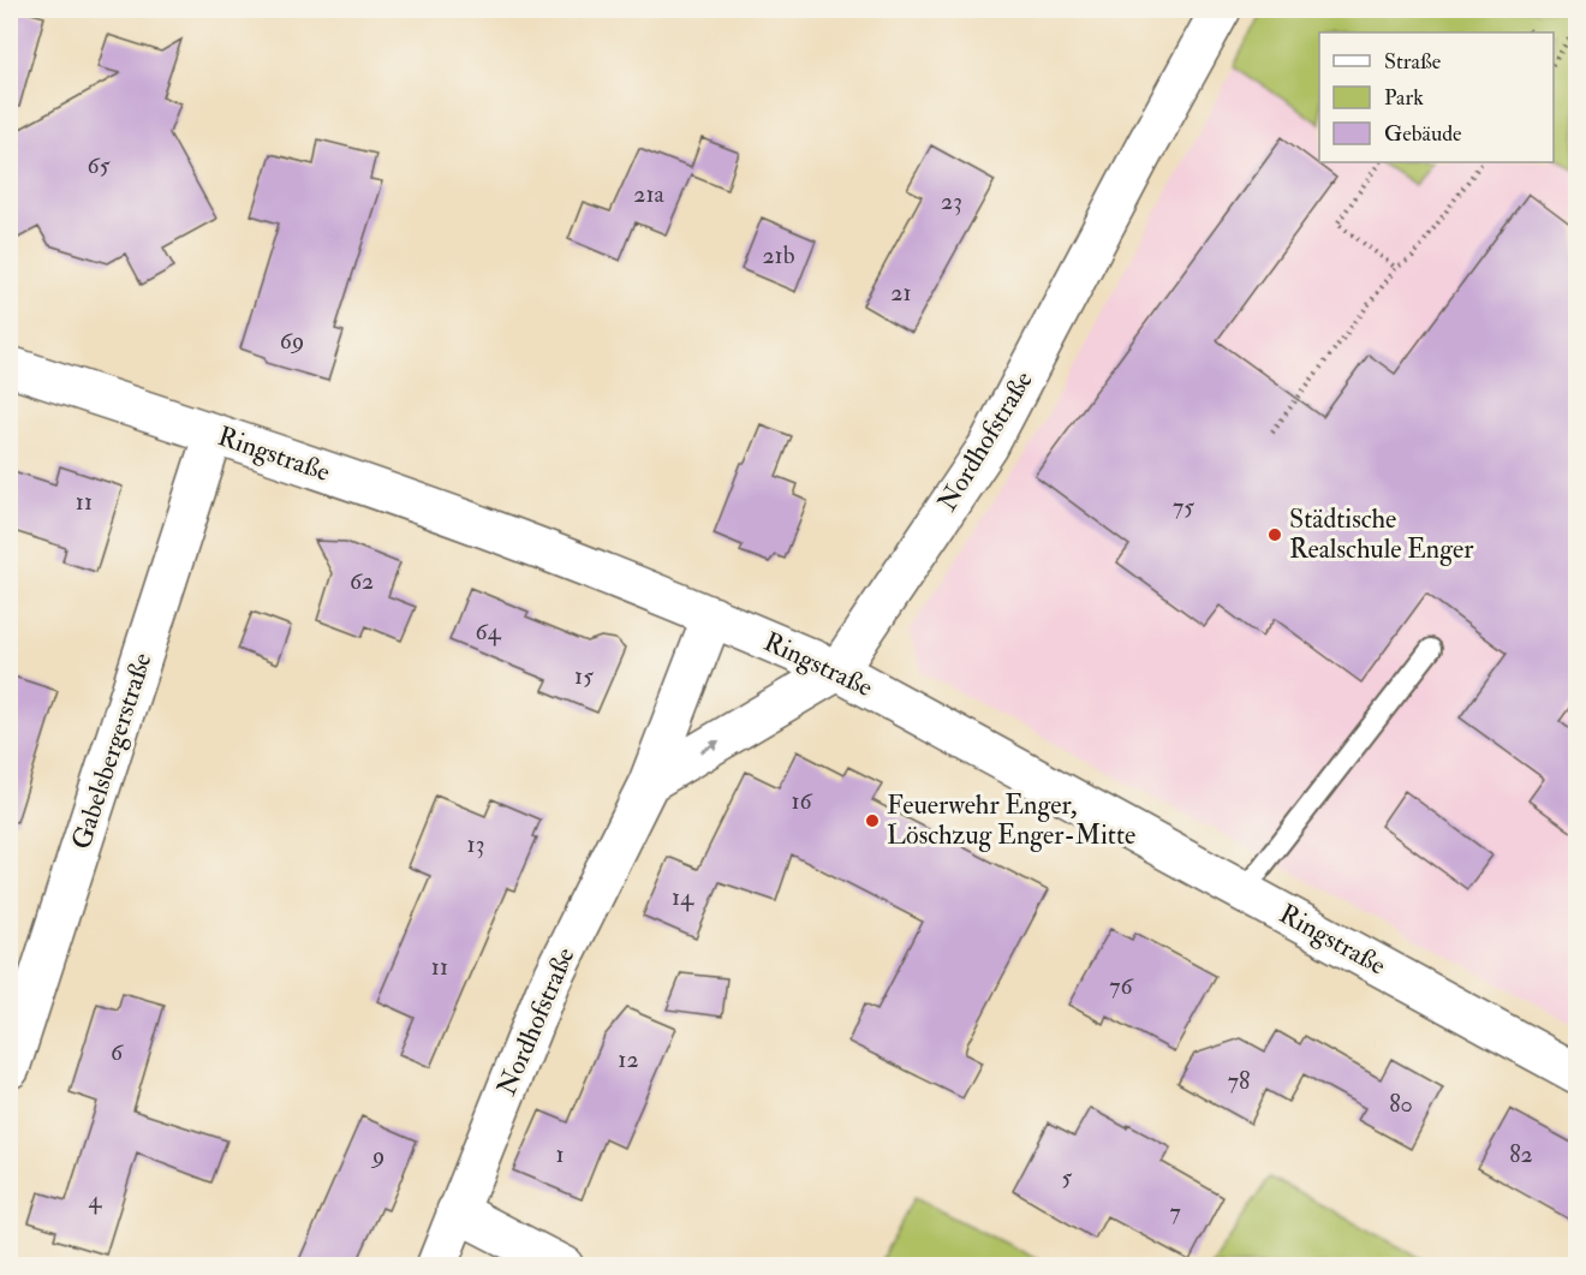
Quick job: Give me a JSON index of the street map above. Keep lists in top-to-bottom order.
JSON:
{
  "streets": {
    "street": ["Nordhofstraße", "Ringstraße", "Gabelsbergerstraße"]
  },
  "crossings": [
    ["Nordhofstraße", "Ringstraße"],
    ["Ringstraße", "Gabelsbergerstraße"]
  ],
  "places": ["Städtische Realschule Enger", "Feuerwehr Enger, Löschzug Enger-Mitte"],
  "house_numbers": [
    "65",
    "21a",
    "23",
    "21b",
    "21",
    "69",
    "11",
    "75",
    "62",
    "64",
    "15",
    "16",
    "13",
    "14",
    "11",
    "76",
    "6",
    "12",
    "78",
    "80",
    "1",
    "82",
    "9",
    "5",
    "4",
    "7"
  ],
  "legend": ["Straße", "Park", "Gebäude"]
}
